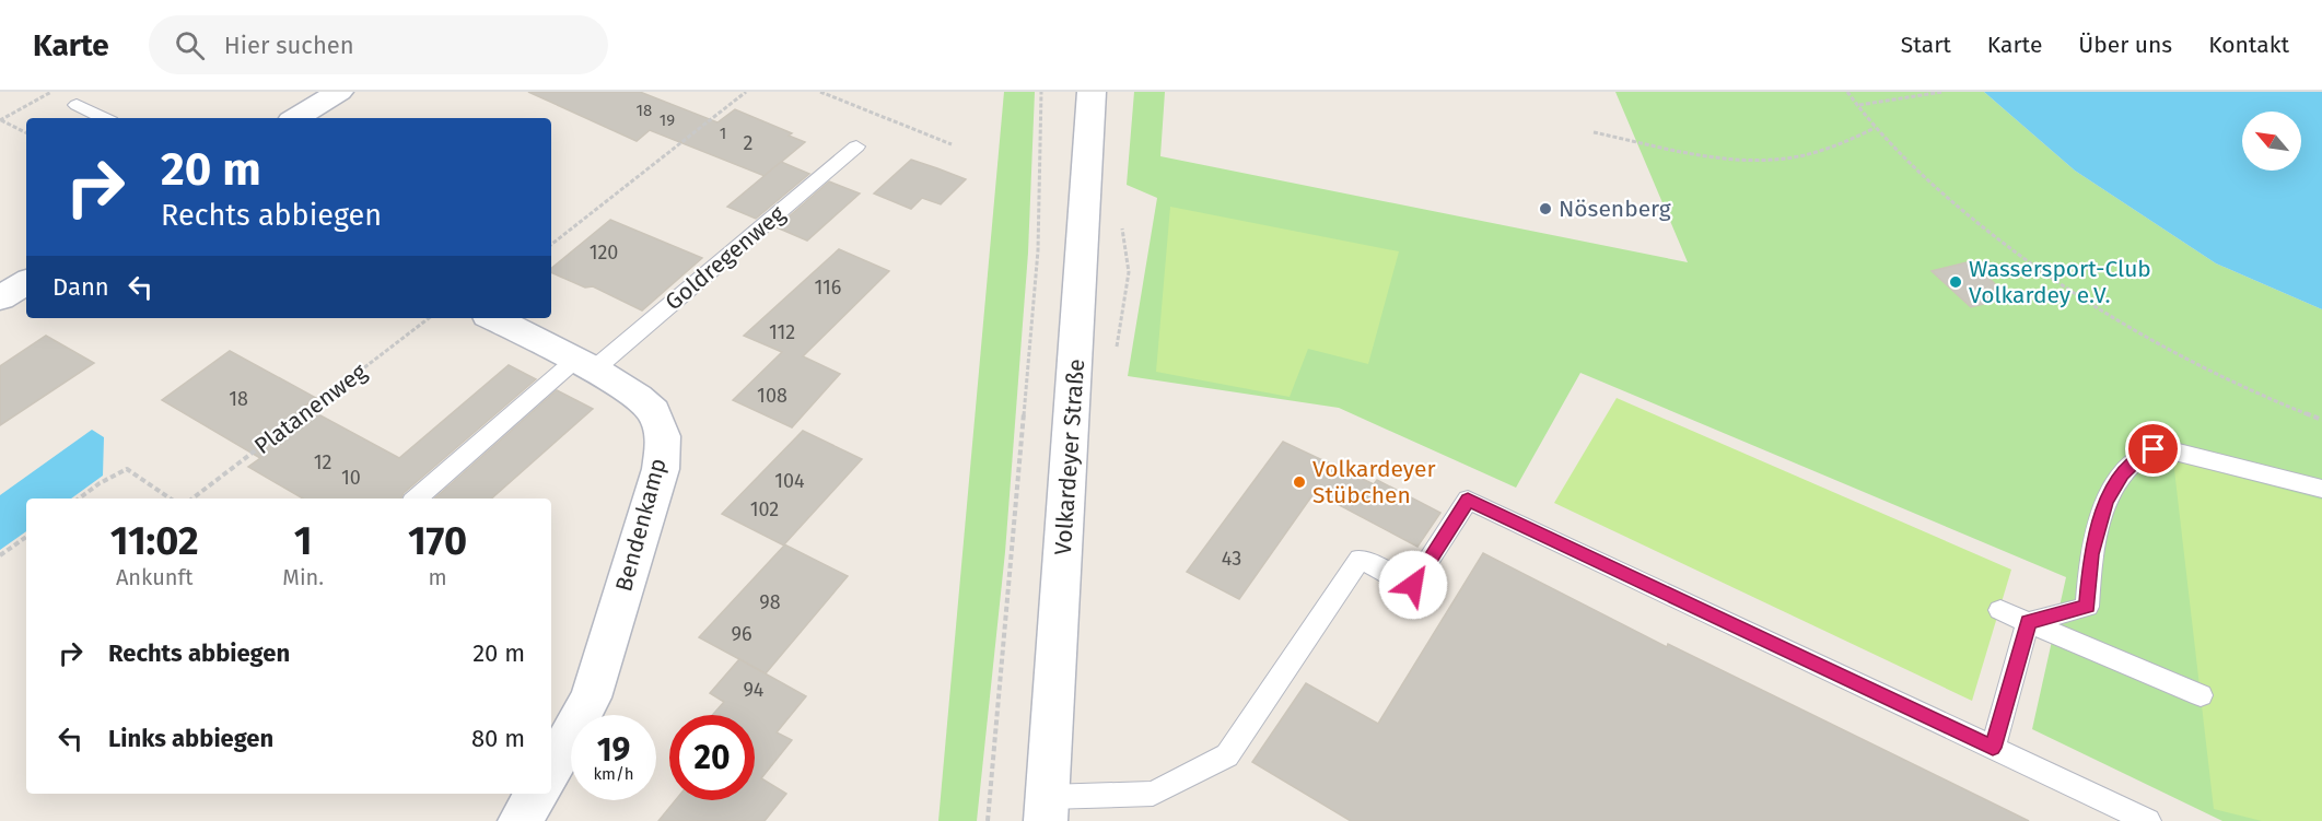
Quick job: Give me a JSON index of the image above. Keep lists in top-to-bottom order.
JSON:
{
  "streets": {
    "main road": ["Volkardeyer Straße", "Bendenkamp"],
    "lane": ["Goldregenweg"],
    "path": ["Platanenweg"]
  },
  "crossings": [
    ["Goldregenweg", "Bendenkamp"]
  ],
  "places": ["Nösenberg", "Wassersport-Club Volkardey e.V.", "Volkardeyer Stübchen"],
  "house_numbers": [
    "18",
    "19",
    "1",
    "2",
    "120",
    "116",
    "112",
    "108",
    "18",
    "12",
    "10",
    "104",
    "102",
    "43",
    "98",
    "96",
    "94"
  ],
  "north": "top left",
  "page": {
    "header": "Karte",
    "search": "Hier suchen",
    "nav": [
      "Start",
      "Karte",
      "Über uns",
      "Kontakt"
    ],
    "turn": ["20 m", "Rechts abbiegen"],
    "then": "Dann",
    "eta": [
      "11:02",
      "Ankunft",
      "1",
      "Min.",
      "170",
      "m"
    ],
    "list": [
      {
        "name": "Rechts abbiegen",
        "value": "20 m"
      },
      {
        "name": "Links abbiegen",
        "value": "80 m"
      }
    ],
    "speed": "19 km/h",
    "limit": "20"
  }
}
